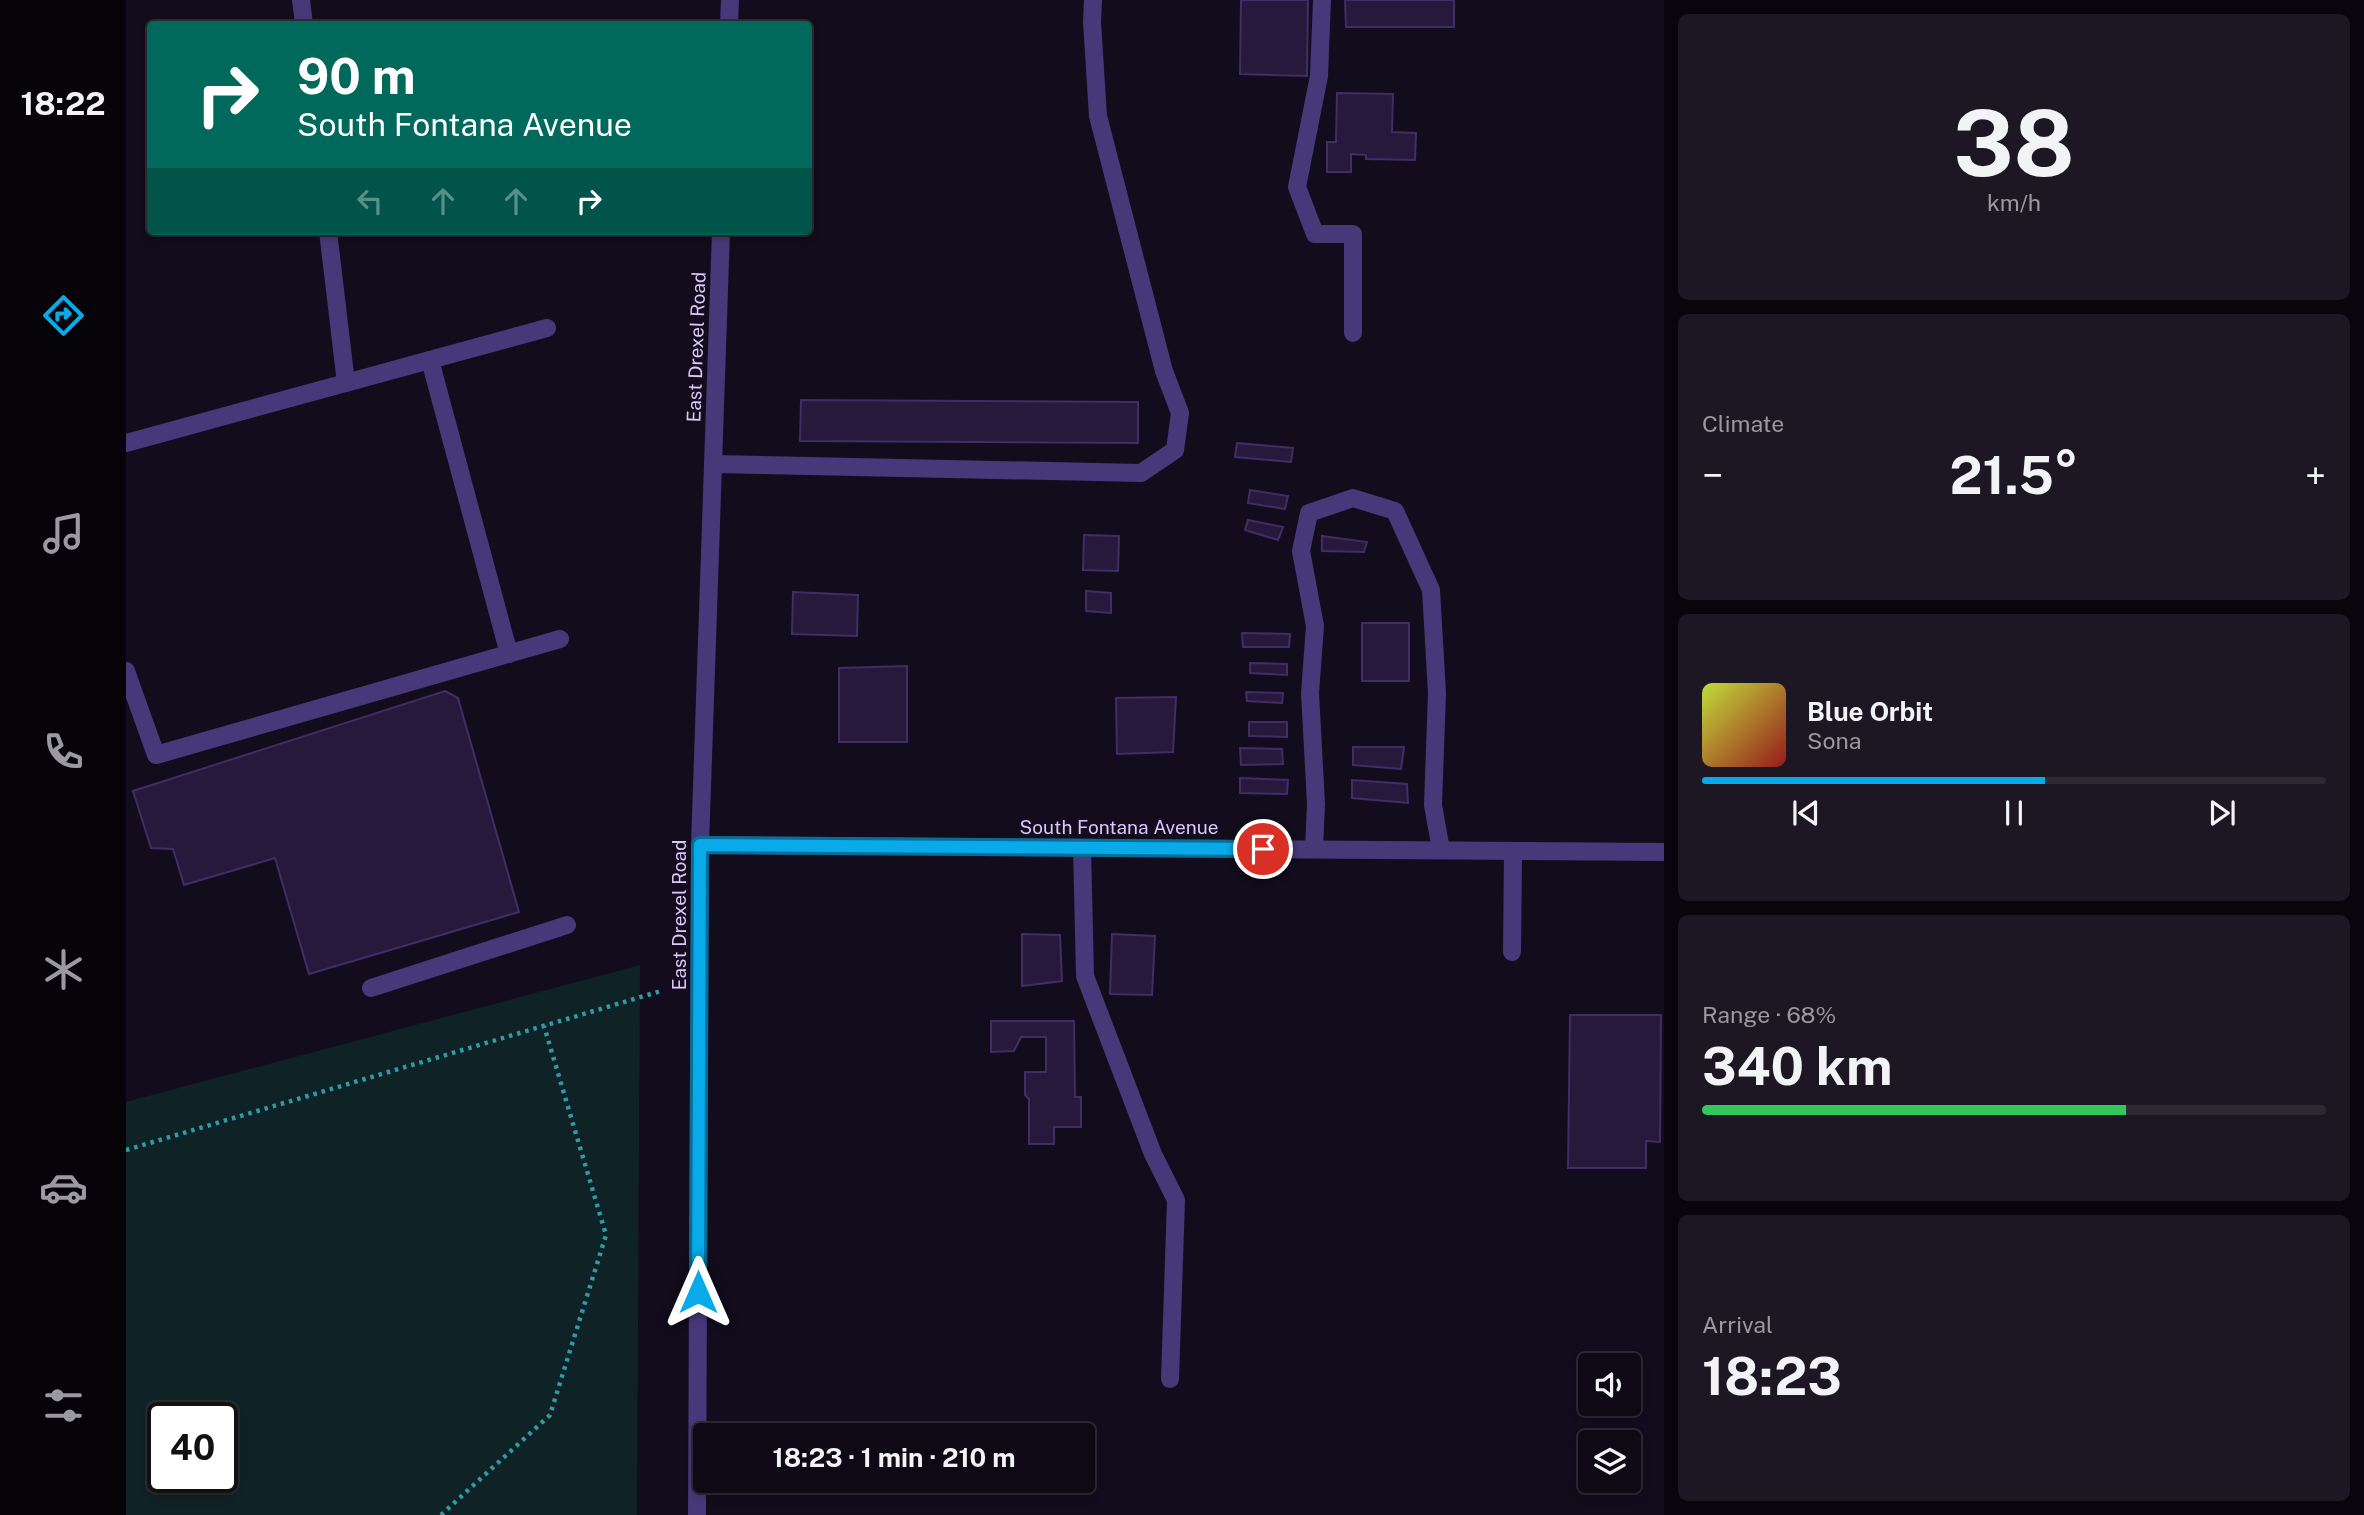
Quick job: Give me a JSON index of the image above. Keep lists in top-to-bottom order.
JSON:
{
  "streets": {
    "street": ["East Drexel Road", "South Fontana Avenue"]
  },
  "crossings": [
    ["East Drexel Road", "South Fontana Avenue"]
  ],
  "page": {
    "tabs": "18:22",
    "tile": [
      ["38", "km/h"],
      "Climate",
      ["Range · 68%", "340 km"],
      ["Arrival", "18:23"]
    ],
    "turn": ["90 m", "South Fontana Avenue"],
    "heat": ["−", "21.5°", "+"],
    "song": ["Blue Orbit", "Sona"],
    "limit": "40",
    "trip": "18:23 · 1 min · 210 m"
  }
}
